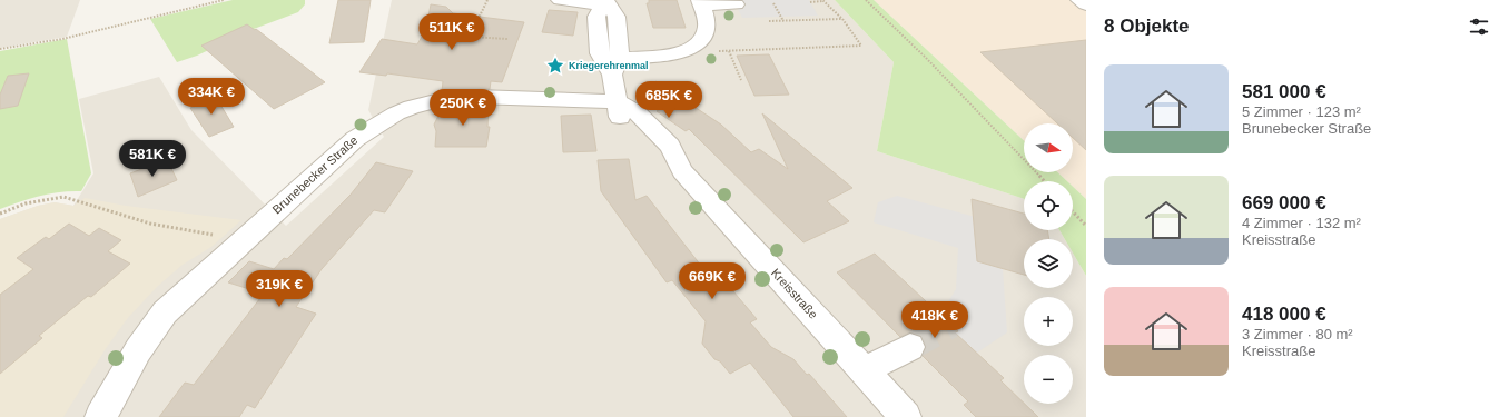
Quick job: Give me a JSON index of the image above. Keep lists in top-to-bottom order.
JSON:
{
  "streets": {
    "street": ["Brunebecker Straße", "Kreisstraße"]
  },
  "crossings": [
    ["Brunebecker Straße", "Kreisstraße"]
  ],
  "places": {
    "place": ["Kriegerehrenmal"]
  },
  "north": "right",
  "page": {
    "heading": "8 Objekte",
    "price": [
      "511K €",
      "334K €",
      "685K €",
      "250K €",
      "581K €",
      "669K €",
      "319K €",
      "418K €"
    ],
    "list": [
      {
        "name": "581 000 €",
        "note": "5 Zimmer · 123 m² · Brunebecker Straße"
      },
      {
        "name": "669 000 €",
        "note": "4 Zimmer · 132 m² · Kreisstraße"
      },
      {
        "name": "418 000 €",
        "note": "3 Zimmer · 80 m² · Kreisstraße"
      }
    ],
    "map_buttons": ["+", "−"]
  }
}
